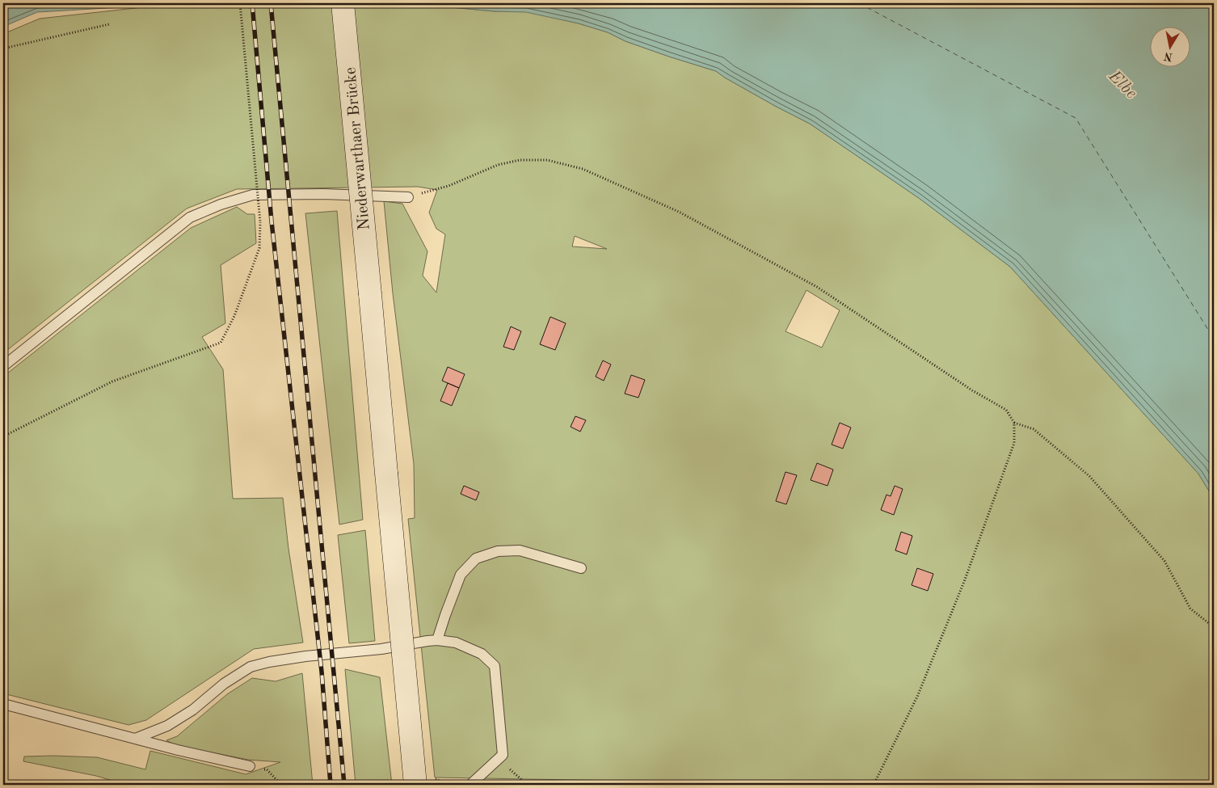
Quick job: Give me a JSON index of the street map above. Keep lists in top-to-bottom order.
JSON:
{
  "streets": {
    "main road": ["Niederwarthaer Brücke"]
  },
  "water": ["Elbe"],
  "north": "bottom"
}
